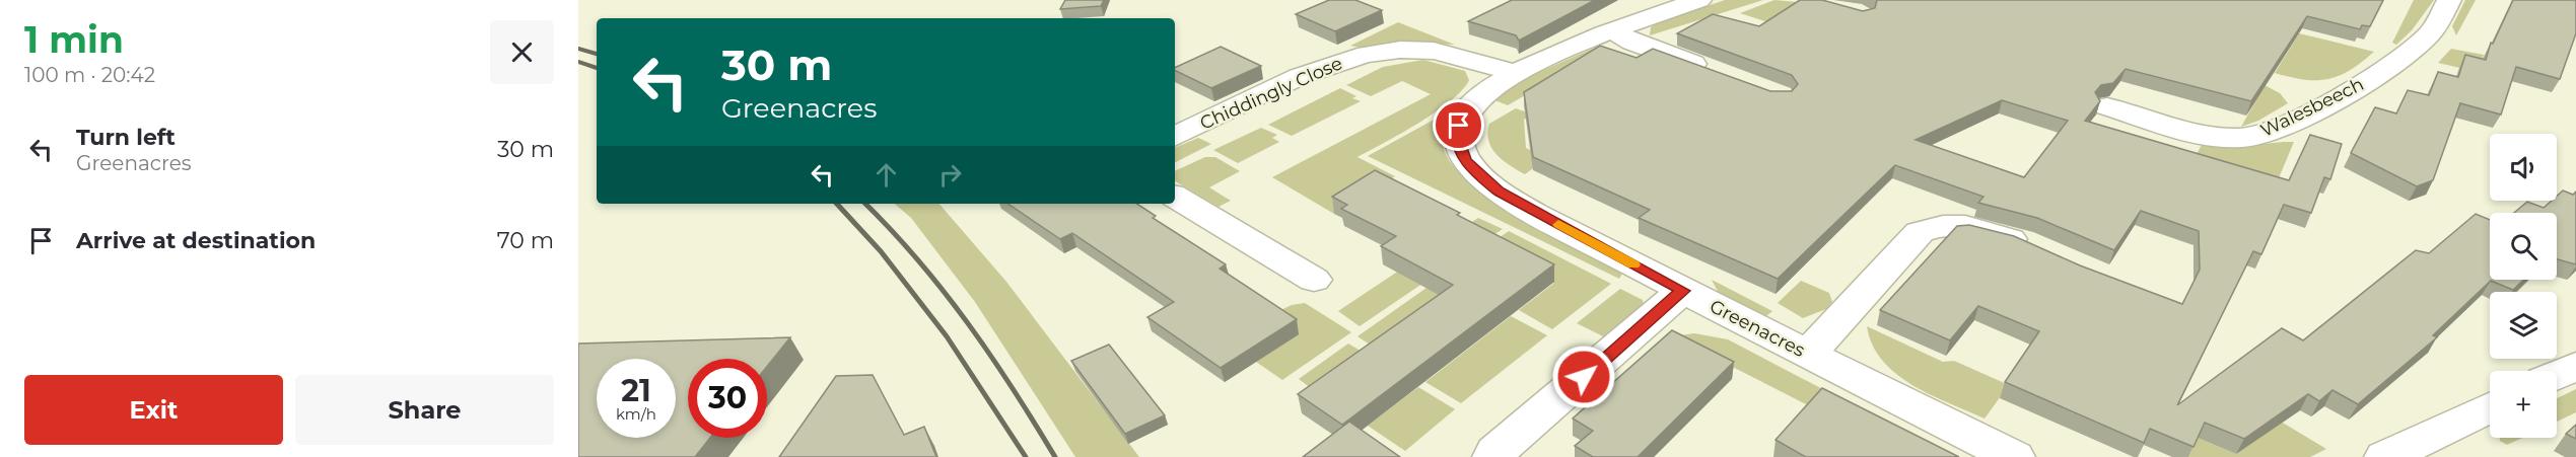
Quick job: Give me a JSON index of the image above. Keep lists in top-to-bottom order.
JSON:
{
  "streets": {
    "street": ["Chiddingly Close", "Walesbeech", "Greenacres"]
  },
  "crossings": [
    ["Chiddingly Close", "Greenacres"]
  ],
  "page": {
    "heading": ["1 min", "100 m · 20:42"],
    "turn": ["30 m", "Greenacres"],
    "list": [
      {
        "name": "Turn left",
        "note": "Greenacres",
        "value": "30 m"
      },
      {
        "name": "Arrive at destination",
        "value": "70 m"
      }
    ],
    "map_buttons": "+",
    "speed": "21 km/h",
    "limit": "30",
    "buttons": ["Exit", "Share"]
  }
}
